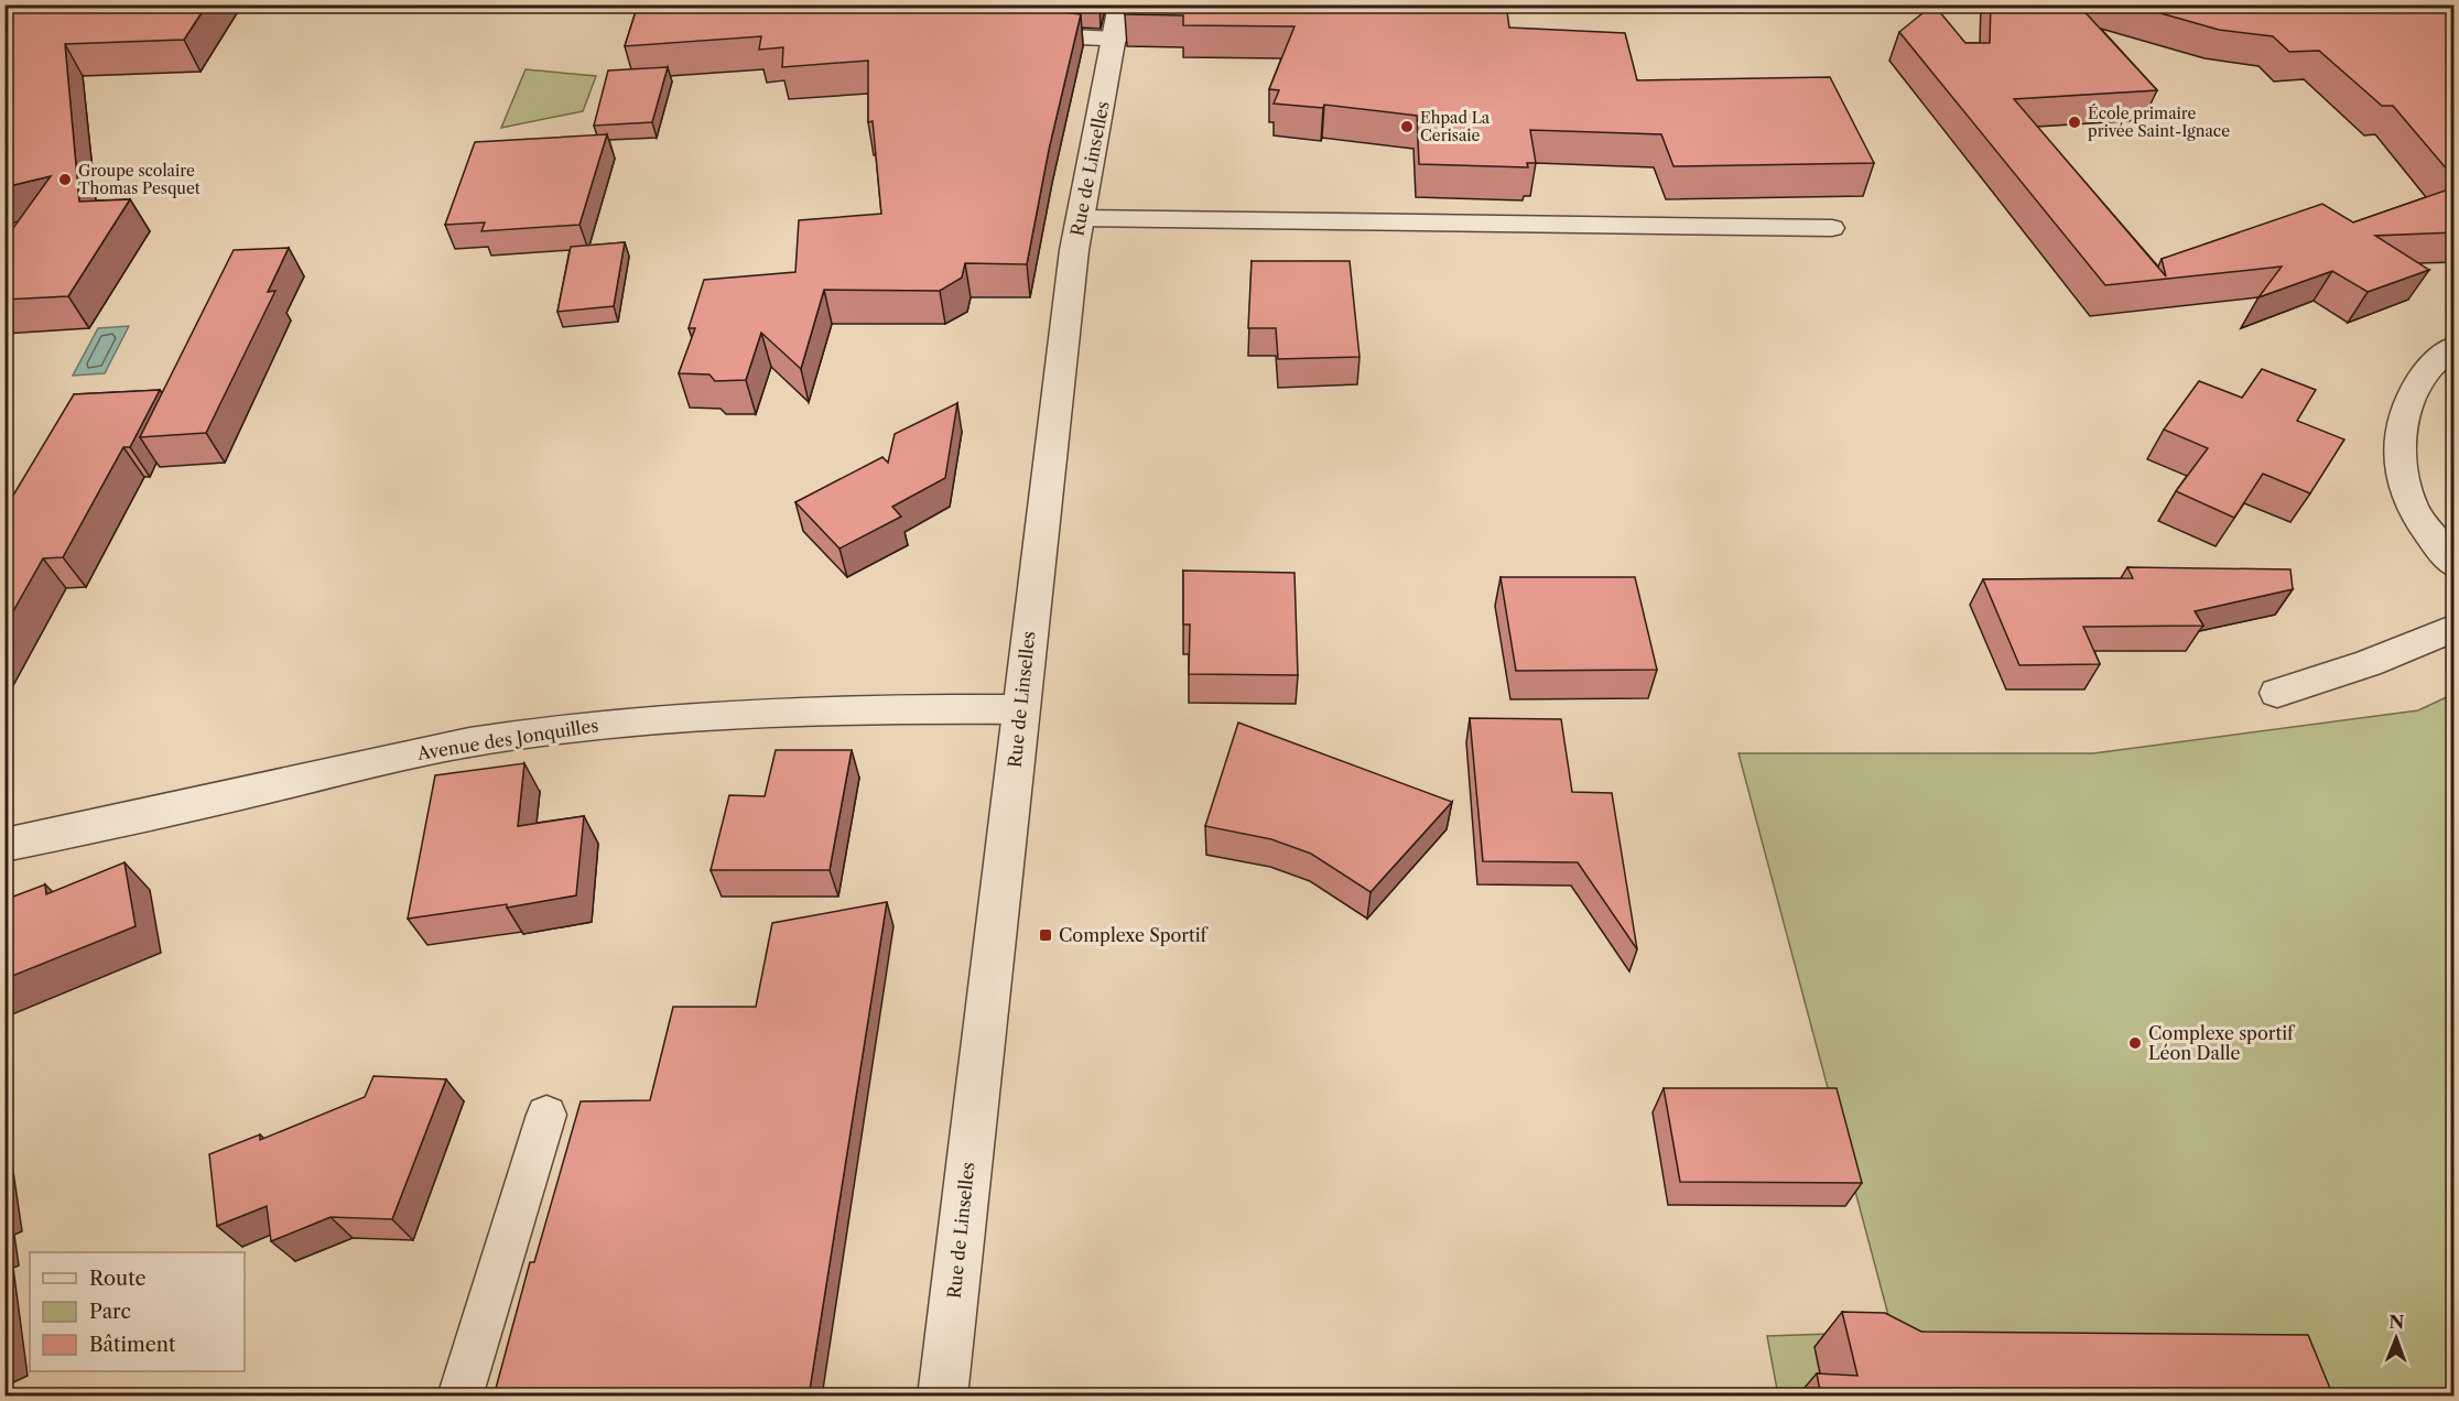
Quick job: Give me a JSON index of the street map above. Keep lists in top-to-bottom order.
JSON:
{
  "streets": {
    "street": ["Rue de Linselles", "Avenue des Jonquilles"]
  },
  "crossings": [
    ["Rue de Linselles", "Avenue des Jonquilles"]
  ],
  "places": {
    "other": [
      "École primaire privée Saint-Ignace",
      "Ehpad La Cerisaie",
      "Groupe scolaire Thomas Pesquet",
      "Complexe sportif Léon Dalle"
    ],
    "transit": ["Complexe Sportif"]
  },
  "legend": ["Route", "Parc", "Bâtiment"],
  "north": "top"
}
